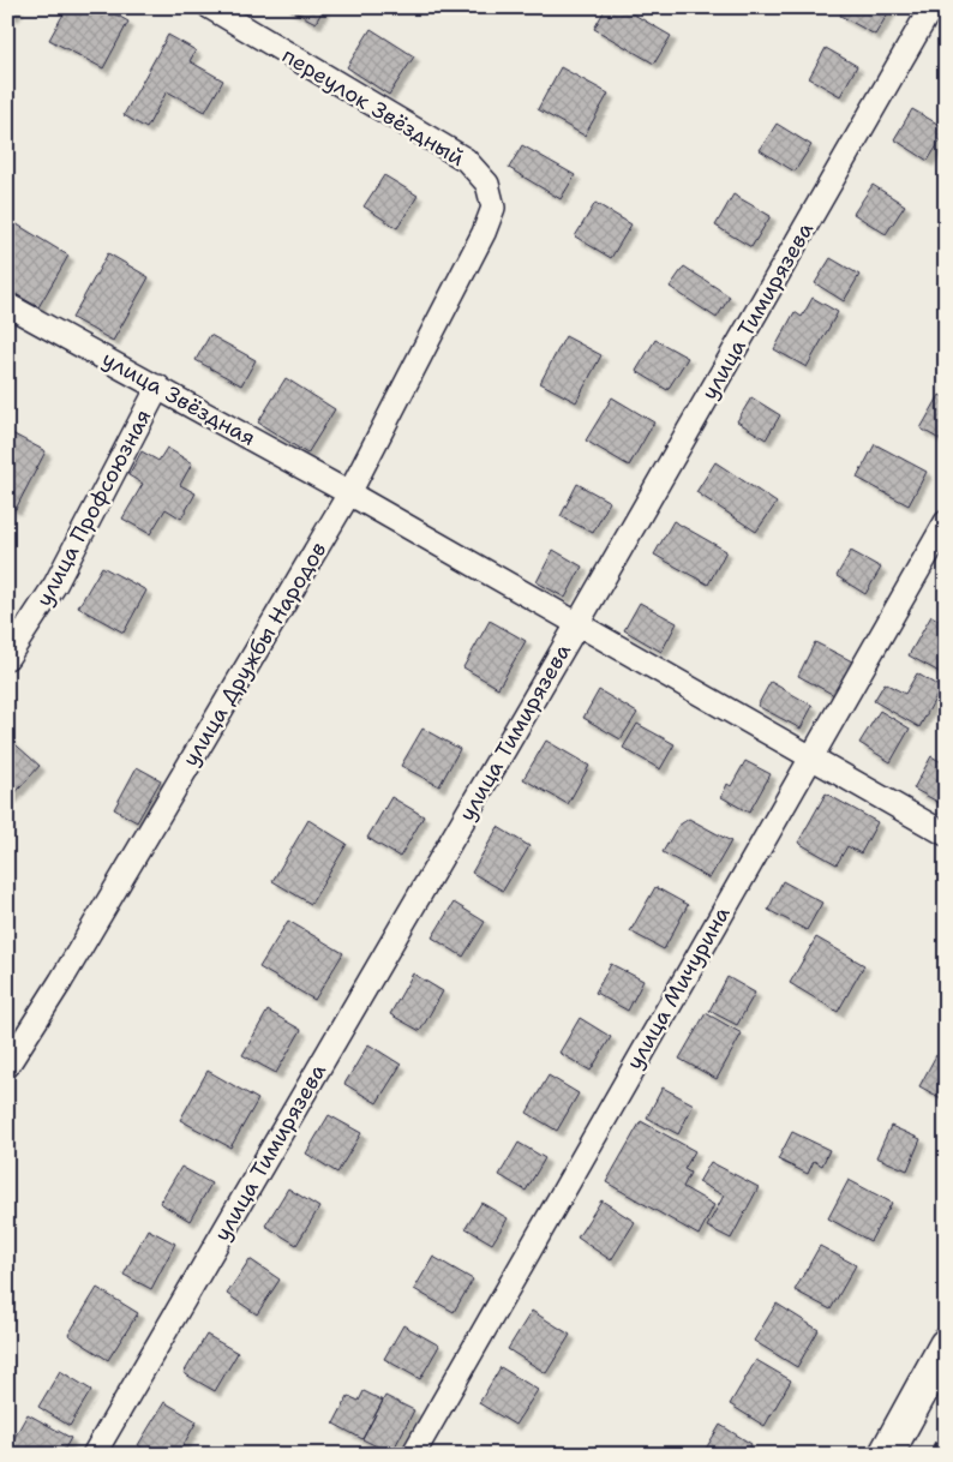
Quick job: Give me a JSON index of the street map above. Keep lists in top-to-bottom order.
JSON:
{
  "streets": {
    "street": [
      "переулок Звёздный",
      "улица Тимирязева",
      "улица Звёздная",
      "улица Профсоюзная",
      "улица Дружбы Народов",
      "улица Мичурина"
    ]
  },
  "crossings": [
    ["переулок Звёздный", "улица Дружбы Народов"],
    ["улица Тимирязева", "улица Звёздная"],
    ["улица Звёздная", "улица Профсоюзная"],
    ["улица Звёздная", "улица Дружбы Народов"],
    ["улица Звёздная", "улица Мичурина"]
  ]
}
